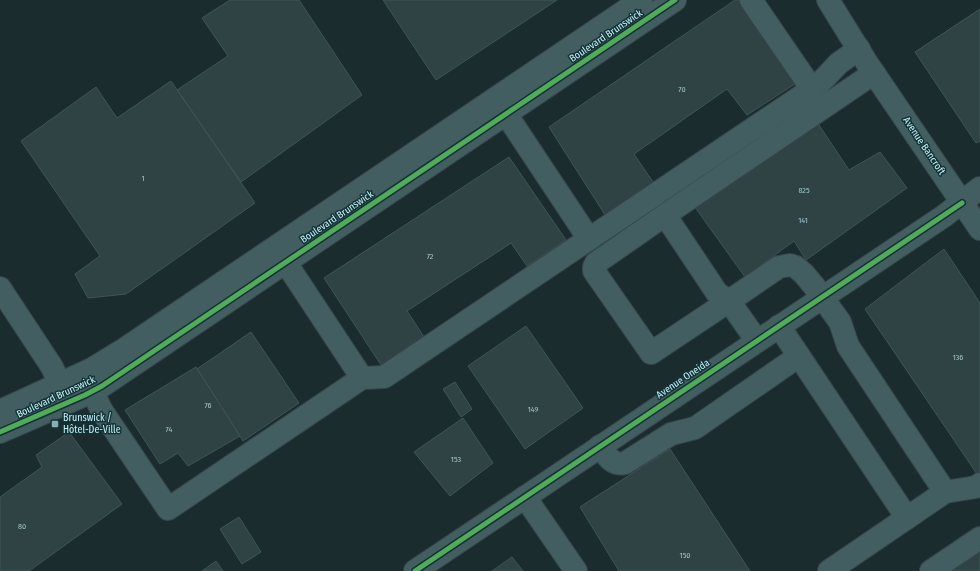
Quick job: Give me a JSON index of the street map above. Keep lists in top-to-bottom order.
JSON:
{
  "streets": {
    "street": ["Boulevard Brunswick", "Avenue Bancroft", "Avenue Oneida"]
  },
  "crossings": [
    ["Avenue Bancroft", "Avenue Oneida"]
  ],
  "places": {
    "transit": ["Brunswick / Hôtel-De-Ville"]
  },
  "house_numbers": [
    "70",
    "1",
    "825",
    "141",
    "72",
    "136",
    "76",
    "149",
    "74",
    "153",
    "80",
    "150"
  ]
}
